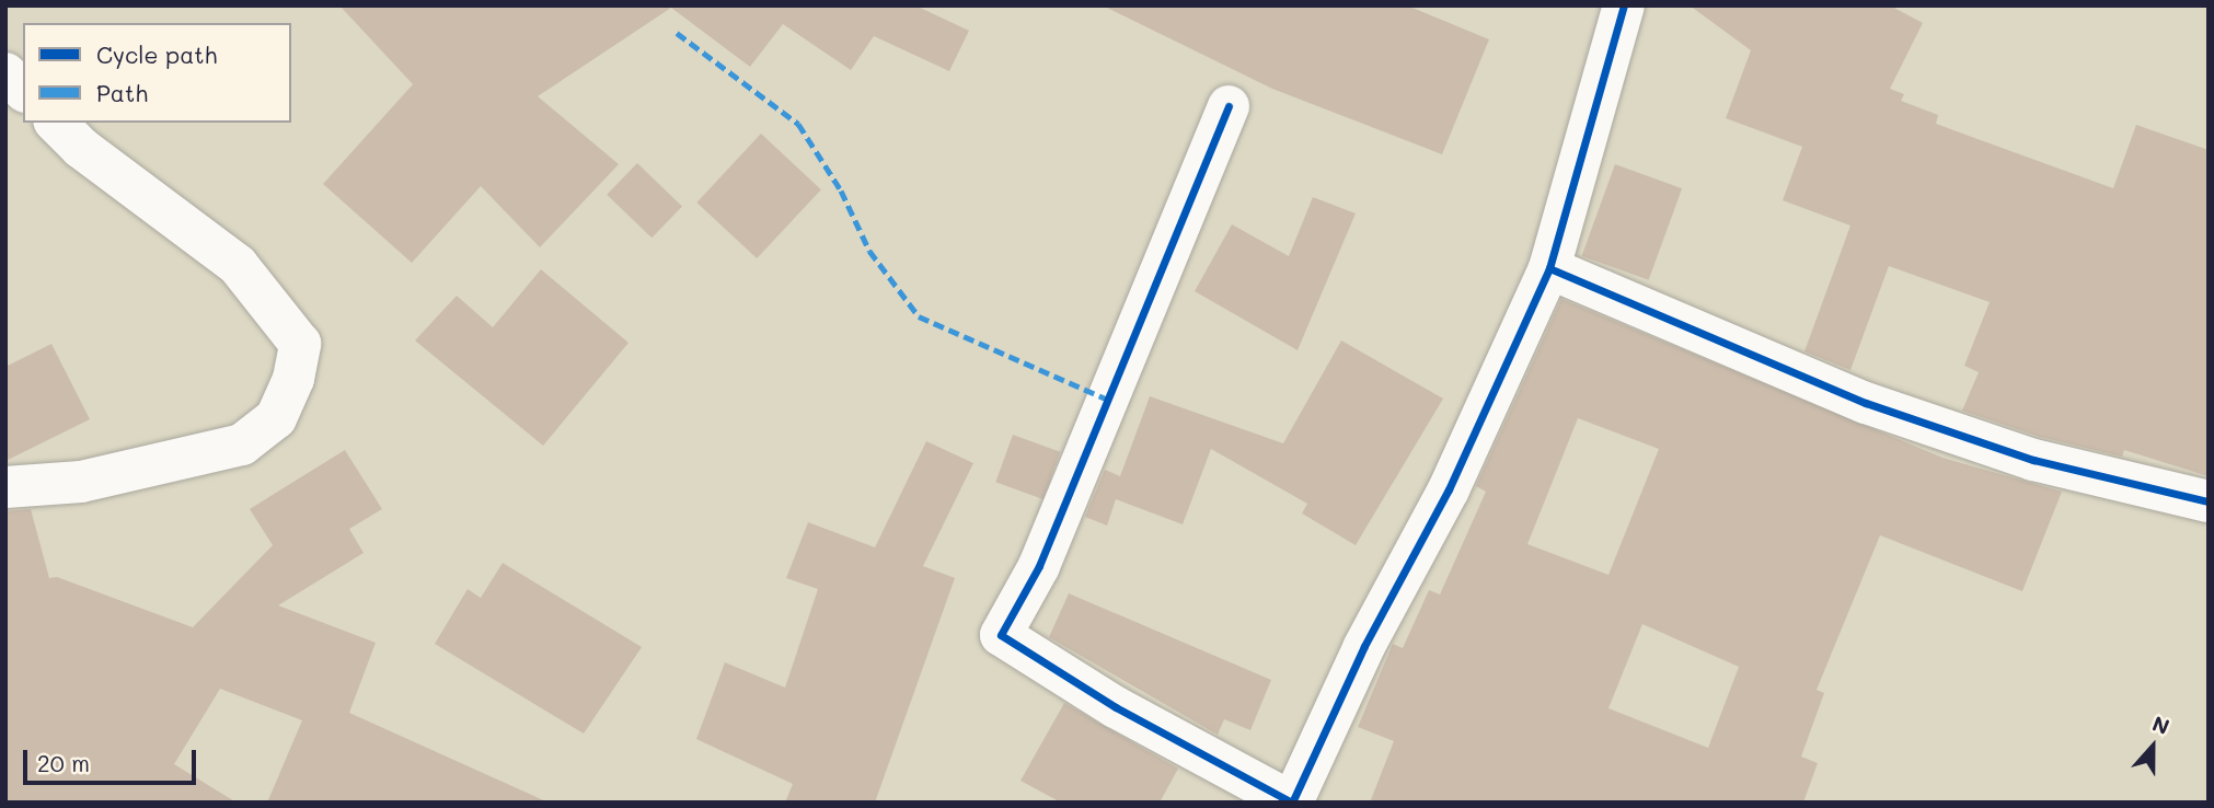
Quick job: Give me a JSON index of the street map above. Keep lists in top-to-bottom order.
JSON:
{
  "legend": ["Cycle path", "Path"],
  "scale_bar": "20 m",
  "north": "top"
}
